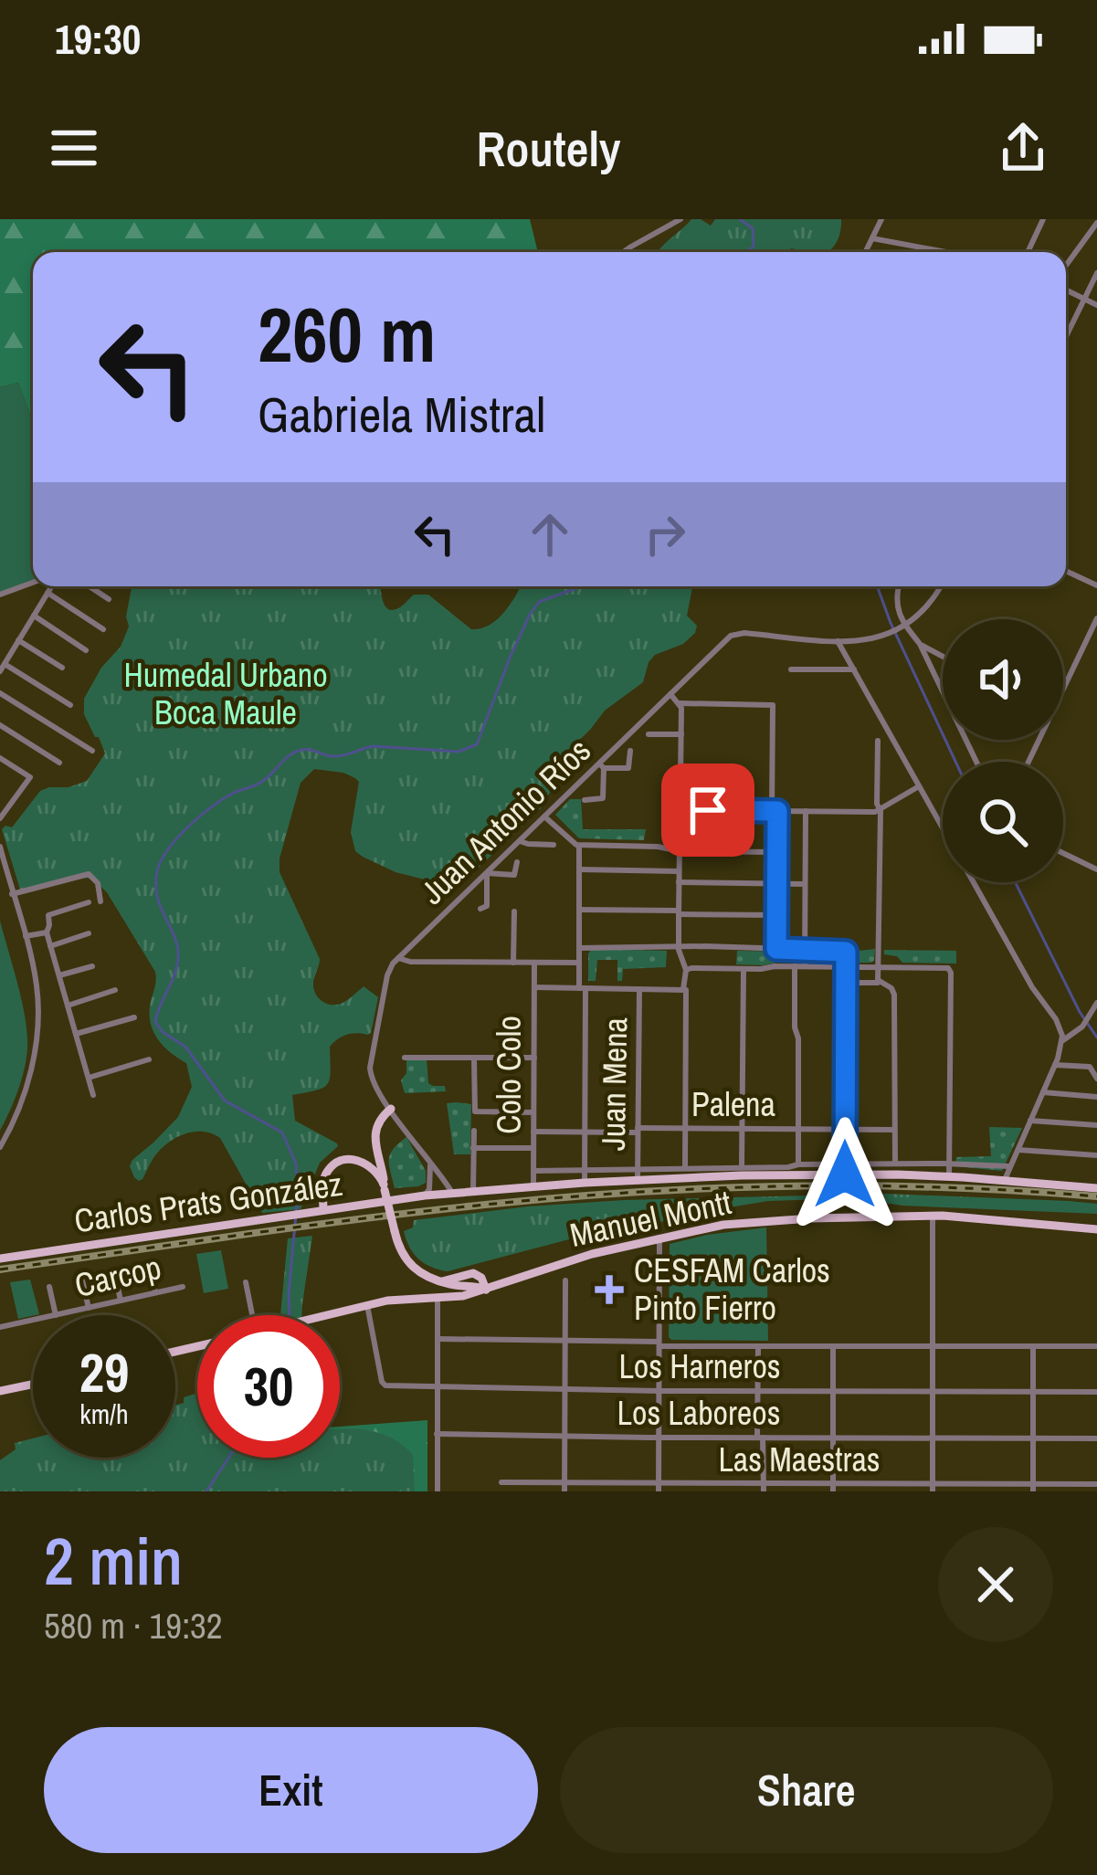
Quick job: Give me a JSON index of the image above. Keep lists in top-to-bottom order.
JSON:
{
  "streets": {
    "main road": ["Carlos Prats González", "Manuel Montt"],
    "street": [
      "Juan Antonio Ríos",
      "Colo Colo",
      "Juan Mena",
      "Palena",
      "Carcop",
      "Los Harneros",
      "Los Laboreos",
      "Las Maestras"
    ]
  },
  "crossings": [
    ["Colo Colo", "Palena"],
    ["Juan Mena", "Palena"],
    ["Manuel Montt", "Los Harneros"]
  ],
  "parks": ["Humedal Urbano Boca Maule"],
  "places": {
    "health": ["CESFAM Carlos Pinto Fierro"]
  },
  "page": {
    "status": "19:30",
    "header": "Routely",
    "turn": ["260 m", "Gabriela Mistral"],
    "speed": "29 km/h",
    "limit": "30",
    "heading": ["2 min", "580 m · 19:32"],
    "buttons": ["Exit", "Share"]
  }
}
